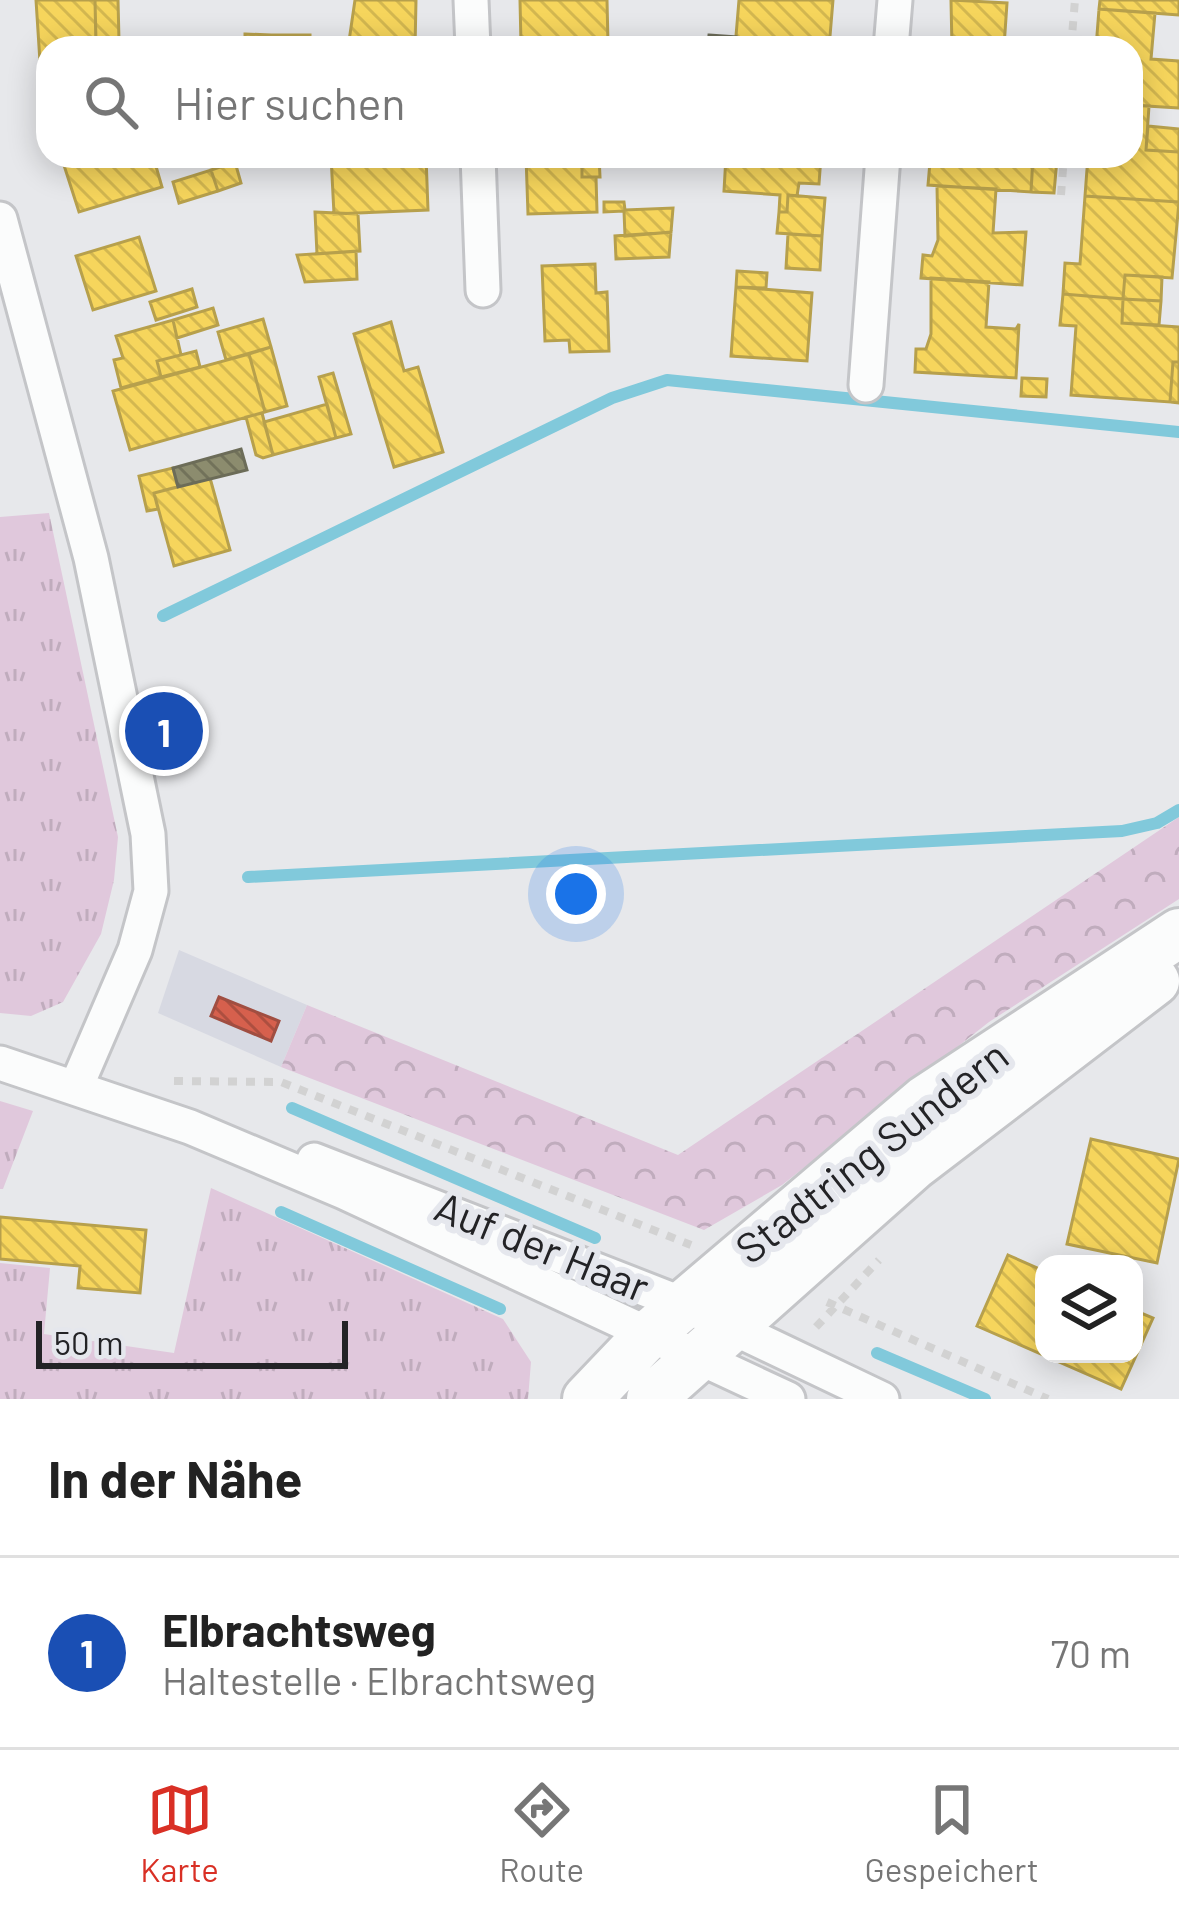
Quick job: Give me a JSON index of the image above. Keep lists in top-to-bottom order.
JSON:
{
  "streets": {
    "main road": ["Stadtring Sundern"],
    "street": ["Auf der Haar"]
  },
  "crossings": [
    ["Stadtring Sundern", "Auf der Haar"]
  ],
  "scale_bar": "50 m",
  "page": {
    "search": "Hier suchen",
    "pins": "1",
    "scale": "50 m",
    "heading": "In der Nähe",
    "list": [
      {
        "mark": "1",
        "name": "Elbrachtsweg",
        "note": "Haltestelle · Elbrachtsweg",
        "value": "70 m"
      }
    ],
    "nav": ["Karte", "Route", "Gespeichert"]
  }
}
